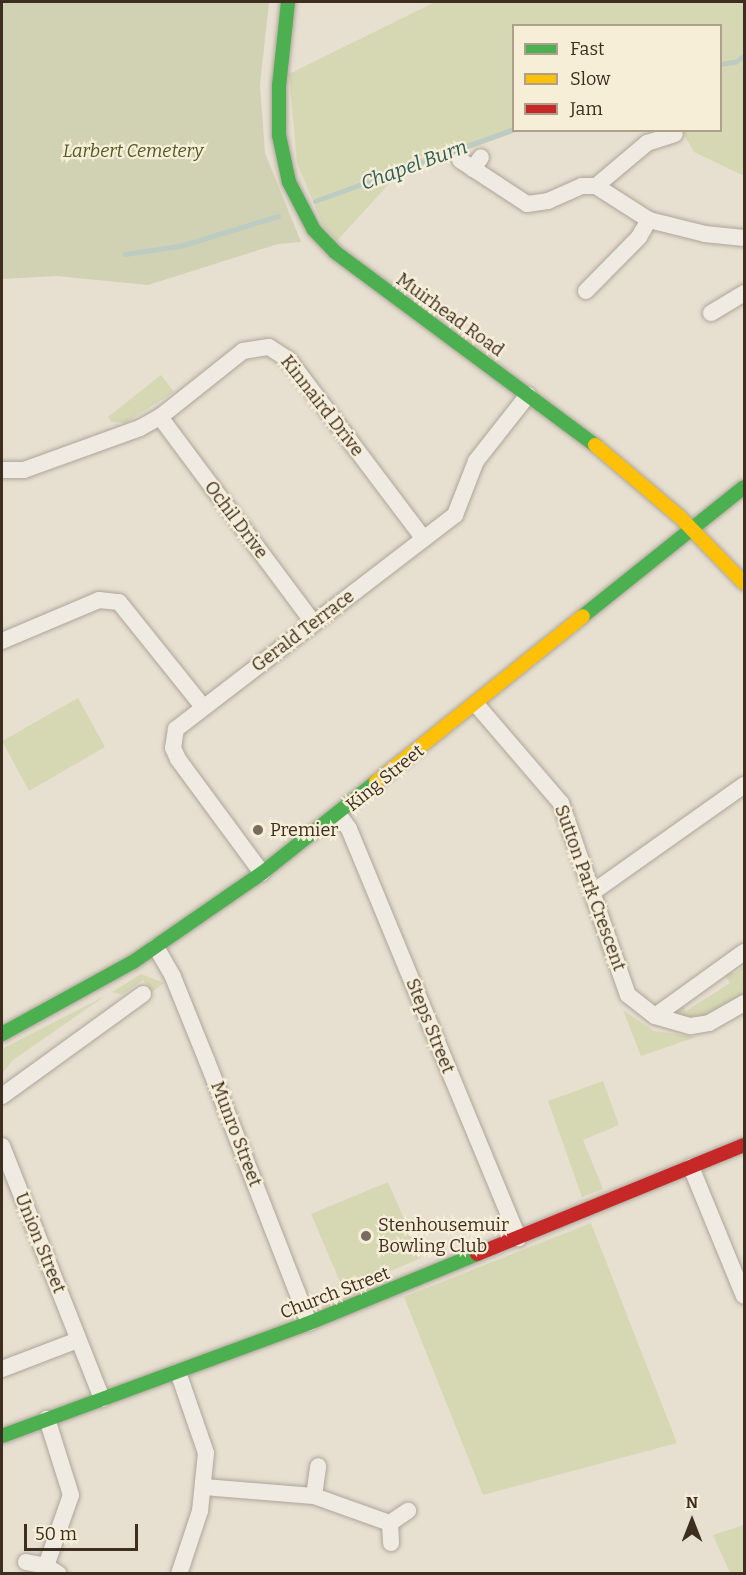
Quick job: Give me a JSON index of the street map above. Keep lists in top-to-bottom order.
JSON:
{
  "streets": {
    "street": [
      "Muirhead Road",
      "Kinnaird Drive",
      "Ochil Drive",
      "Gerald Terrace",
      "King Street",
      "Sutton Park Crescent",
      "Steps Street",
      "Munro Street",
      "Union Street",
      "Church Street"
    ]
  },
  "crossings": [
    ["Muirhead Road", "Gerald Terrace"],
    ["Muirhead Road", "King Street"],
    ["Kinnaird Drive", "Ochil Drive"],
    ["Kinnaird Drive", "Gerald Terrace"],
    ["Ochil Drive", "Gerald Terrace"],
    ["Gerald Terrace", "King Street"],
    ["King Street", "Sutton Park Crescent"],
    ["King Street", "Steps Street"],
    ["King Street", "Munro Street"],
    ["Steps Street", "Church Street"],
    ["Munro Street", "Church Street"],
    ["Union Street", "Church Street"]
  ],
  "water": ["Chapel Burn"],
  "parks": ["Larbert Cemetery"],
  "places": ["Premier", "Stenhousemuir Bowling Club"],
  "legend": ["Fast", "Slow", "Jam"],
  "scale_bar": "50 m",
  "north": "top"
}
